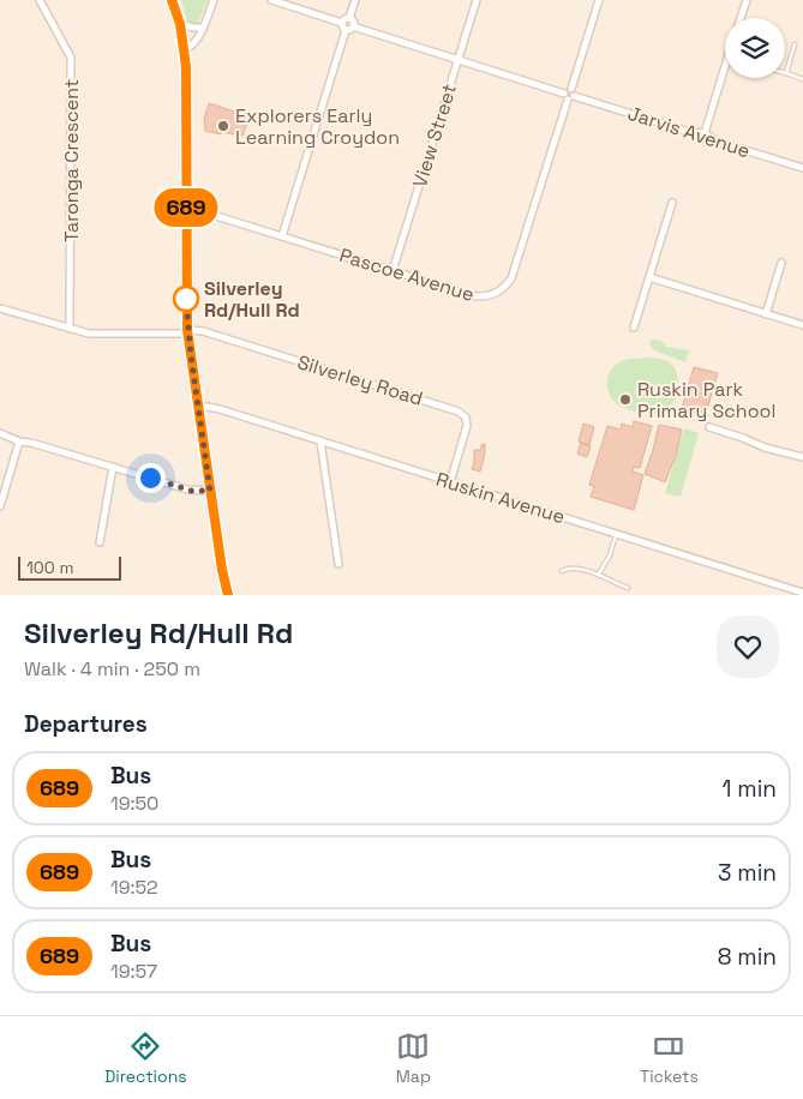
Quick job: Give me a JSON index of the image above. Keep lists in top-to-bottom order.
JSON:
{
  "streets": {
    "street": [
      "Jarvis Avenue",
      "View Street",
      "Taronga Crescent",
      "Pascoe Avenue",
      "Silverley Road",
      "Ruskin Avenue"
    ]
  },
  "crossings": [
    ["Jarvis Avenue", "Pascoe Avenue"],
    ["View Street", "Pascoe Avenue"],
    ["Taronga Crescent", "Silverley Road"],
    ["Silverley Road", "Ruskin Avenue"]
  ],
  "places": ["Explorers Early Learning Croydon", "Silverley Rd/Hull Rd", "Ruskin Park Primary School"],
  "lines": ["bus line 689"],
  "scale_bar": "100 m",
  "page": {
    "on_map": "689",
    "scale": "100 m",
    "heading": [
      ["Silverley Rd/Hull Rd", "Walk · 4 min · 250 m"],
      "Departures"
    ],
    "list": [
      {
        "mark": "689",
        "name": "Bus",
        "note": "19:50",
        "value": "1 min"
      },
      {
        "mark": "689",
        "name": "Bus",
        "note": "19:52",
        "value": "3 min"
      },
      {
        "mark": "689",
        "name": "Bus",
        "note": "19:57",
        "value": "8 min"
      }
    ],
    "tabs": ["Directions", "Map", "Tickets"]
  }
}
